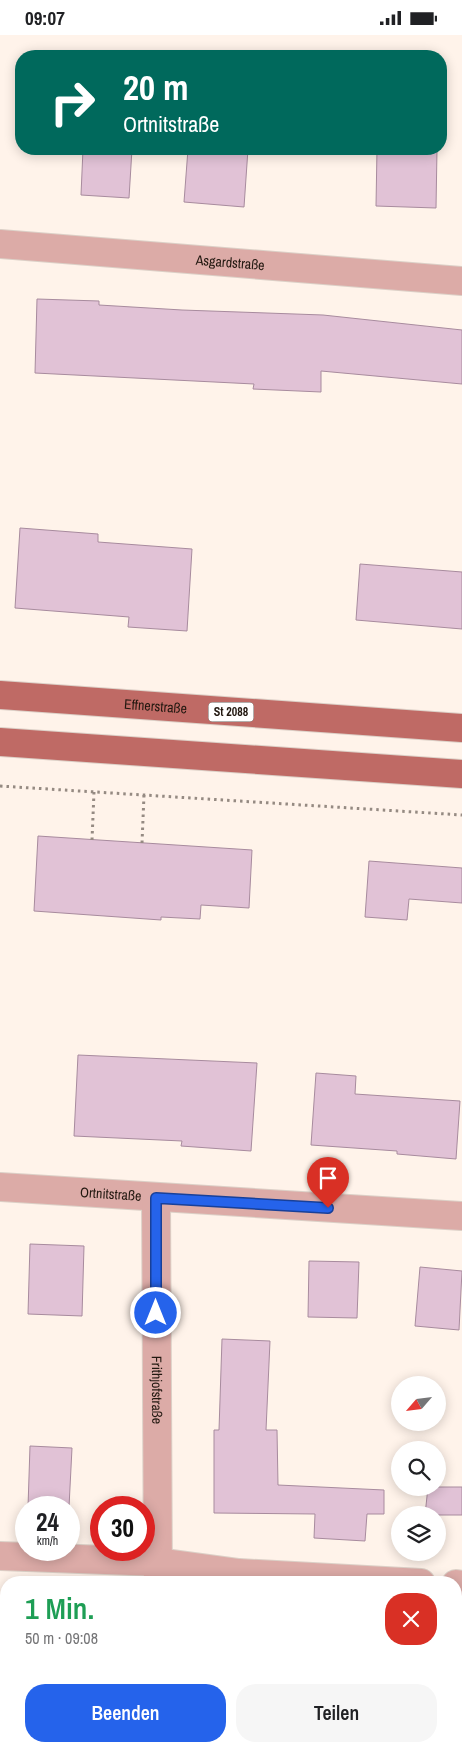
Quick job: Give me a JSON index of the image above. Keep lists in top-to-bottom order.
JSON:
{
  "streets": {
    "main road": ["Effnerstraße", "St 2088"],
    "street": ["Asgardstraße", "Ortnitstraße", "Frithjofstraße"]
  },
  "crossings": [
    ["Ortnitstraße", "Frithjofstraße"]
  ],
  "north": "bottom left",
  "page": {
    "status": "09:07",
    "turn": ["20 m", "Ortnitstraße"],
    "speed": "24 km/h",
    "limit": "30",
    "heading": ["1 Min.", "50 m · 09:08"],
    "buttons": ["Beenden", "Teilen"]
  }
}
